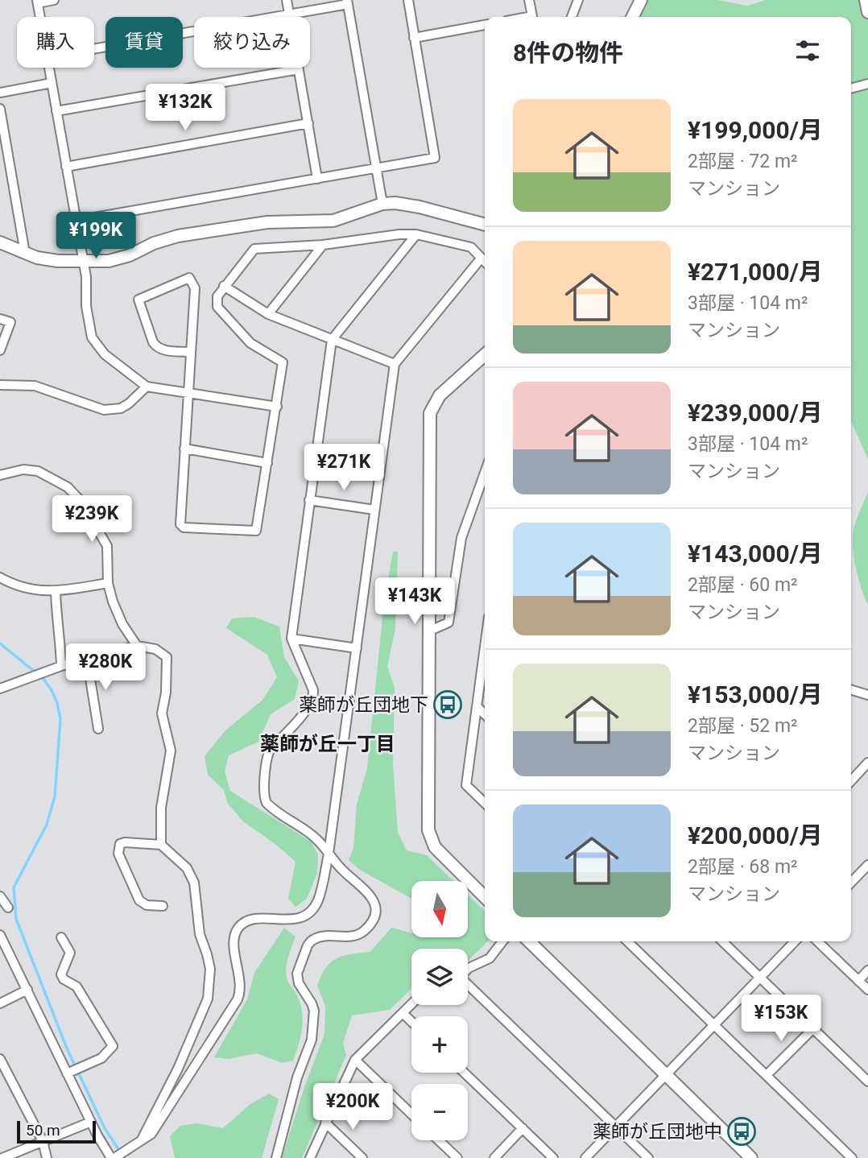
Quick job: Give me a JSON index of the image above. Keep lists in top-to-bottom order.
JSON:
{
  "districts": ["薬師が丘一丁目"],
  "places": {
    "bus stop": ["薬師が丘団地下", "薬師が丘団地中"]
  },
  "scale_bar": "50 m",
  "north": "bottom",
  "page": {
    "chip": ["購入", "賃貸", "絞り込み"],
    "heading": "8件の物件",
    "price": [
      "¥132K",
      "¥199K",
      "¥271K",
      "¥239K",
      "¥143K",
      "¥280K",
      "¥153K",
      "¥200K"
    ],
    "list": [
      {
        "name": "¥199,000/月",
        "note": "2部屋 · 72 m² · マンション"
      },
      {
        "name": "¥271,000/月",
        "note": "3部屋 · 104 m² · マンション"
      },
      {
        "name": "¥239,000/月",
        "note": "3部屋 · 104 m² · マンション"
      },
      {
        "name": "¥143,000/月",
        "note": "2部屋 · 60 m² · マンション"
      },
      {
        "name": "¥153,000/月",
        "note": "2部屋 · 52 m² · マンション"
      },
      {
        "name": "¥200,000/月",
        "note": "2部屋 · 68 m² · マンション"
      }
    ],
    "map_buttons": ["+", "−"],
    "scale": "50 m"
  }
}
